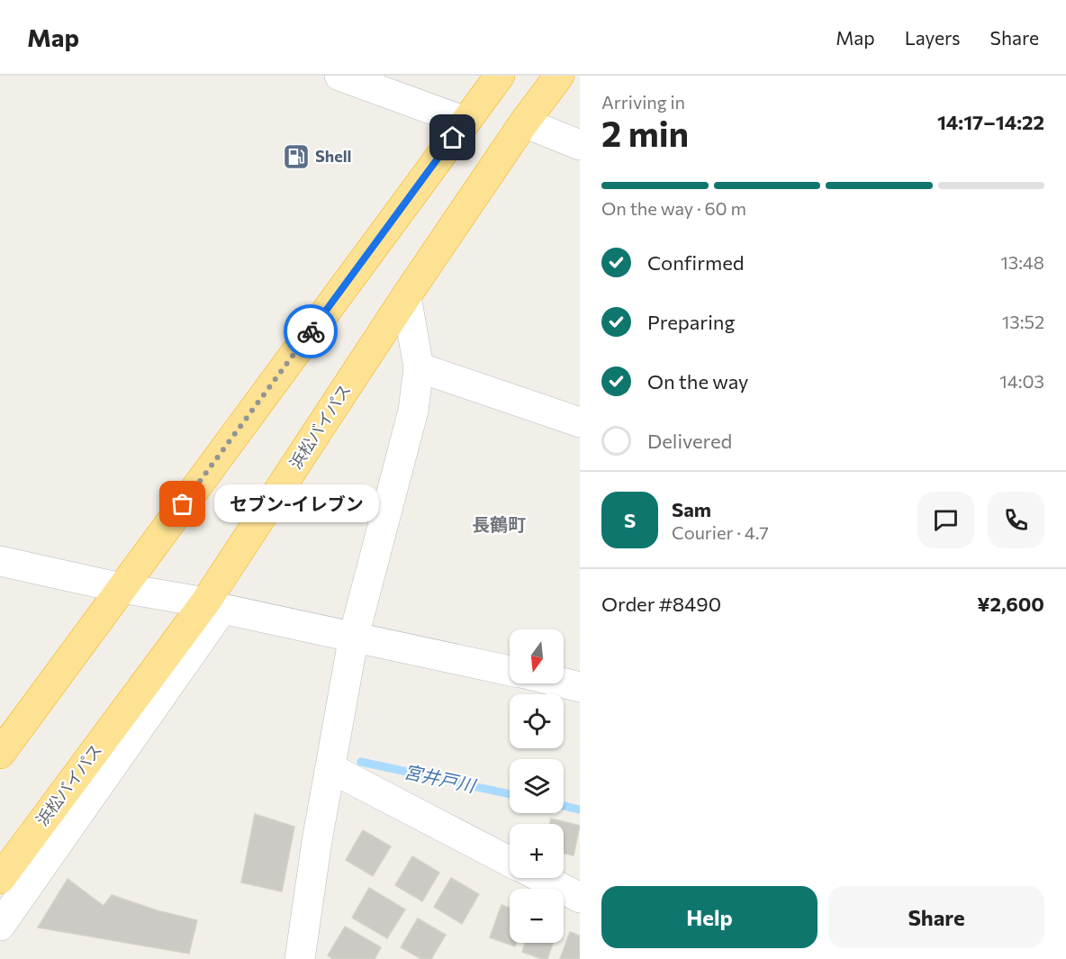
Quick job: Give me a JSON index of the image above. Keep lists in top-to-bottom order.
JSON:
{
  "streets": {
    "highway": ["浜松バイパス"]
  },
  "districts": ["長鶴町"],
  "water": ["宮井戸川"],
  "places": {
    "fuel station": ["Shell"],
    "other": ["セブン-イレブン"]
  },
  "north": "bottom",
  "page": {
    "header": "Map",
    "nav": ["Map", "Layers", "Share"],
    "heading": ["2 min", "Arriving in", "14:17–14:22"],
    "panel": [
      "Sam",
      "Courier · 4.7",
      "Order #8490",
      "¥2,600"
    ],
    "bar": "On the way · 60 m",
    "list": [
      ["Confirmed", "13:48"],
      ["Preparing", "13:52"],
      ["On the way", "14:03"],
      "Delivered"
    ],
    "bubble": "セブン-イレブン",
    "round": "S",
    "map_buttons": ["+", "−"],
    "buttons": ["Help", "Share"]
  }
}
